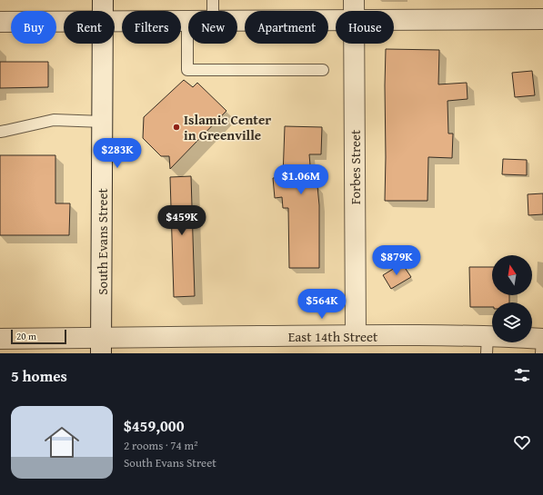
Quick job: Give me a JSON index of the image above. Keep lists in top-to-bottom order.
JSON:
{
  "streets": {
    "street": ["Forbes Street", "South Evans Street", "East 14th Street"]
  },
  "crossings": [
    ["Forbes Street", "East 14th Street"],
    ["South Evans Street", "East 14th Street"]
  ],
  "places": ["Islamic Center in Greenville"],
  "scale_bar": "20 m",
  "north": "top",
  "page": {
    "chip": [
      "Buy",
      "Rent",
      "Filters",
      "New",
      "Apartment",
      "House"
    ],
    "price": [
      "$283K",
      "$1.06M",
      "$459K",
      "$879K",
      "$564K"
    ],
    "scale": "20 m",
    "heading": "5 homes",
    "list": [
      {
        "name": "$459,000",
        "note": "2 rooms · 74 m² · South Evans Street"
      }
    ]
  }
}
